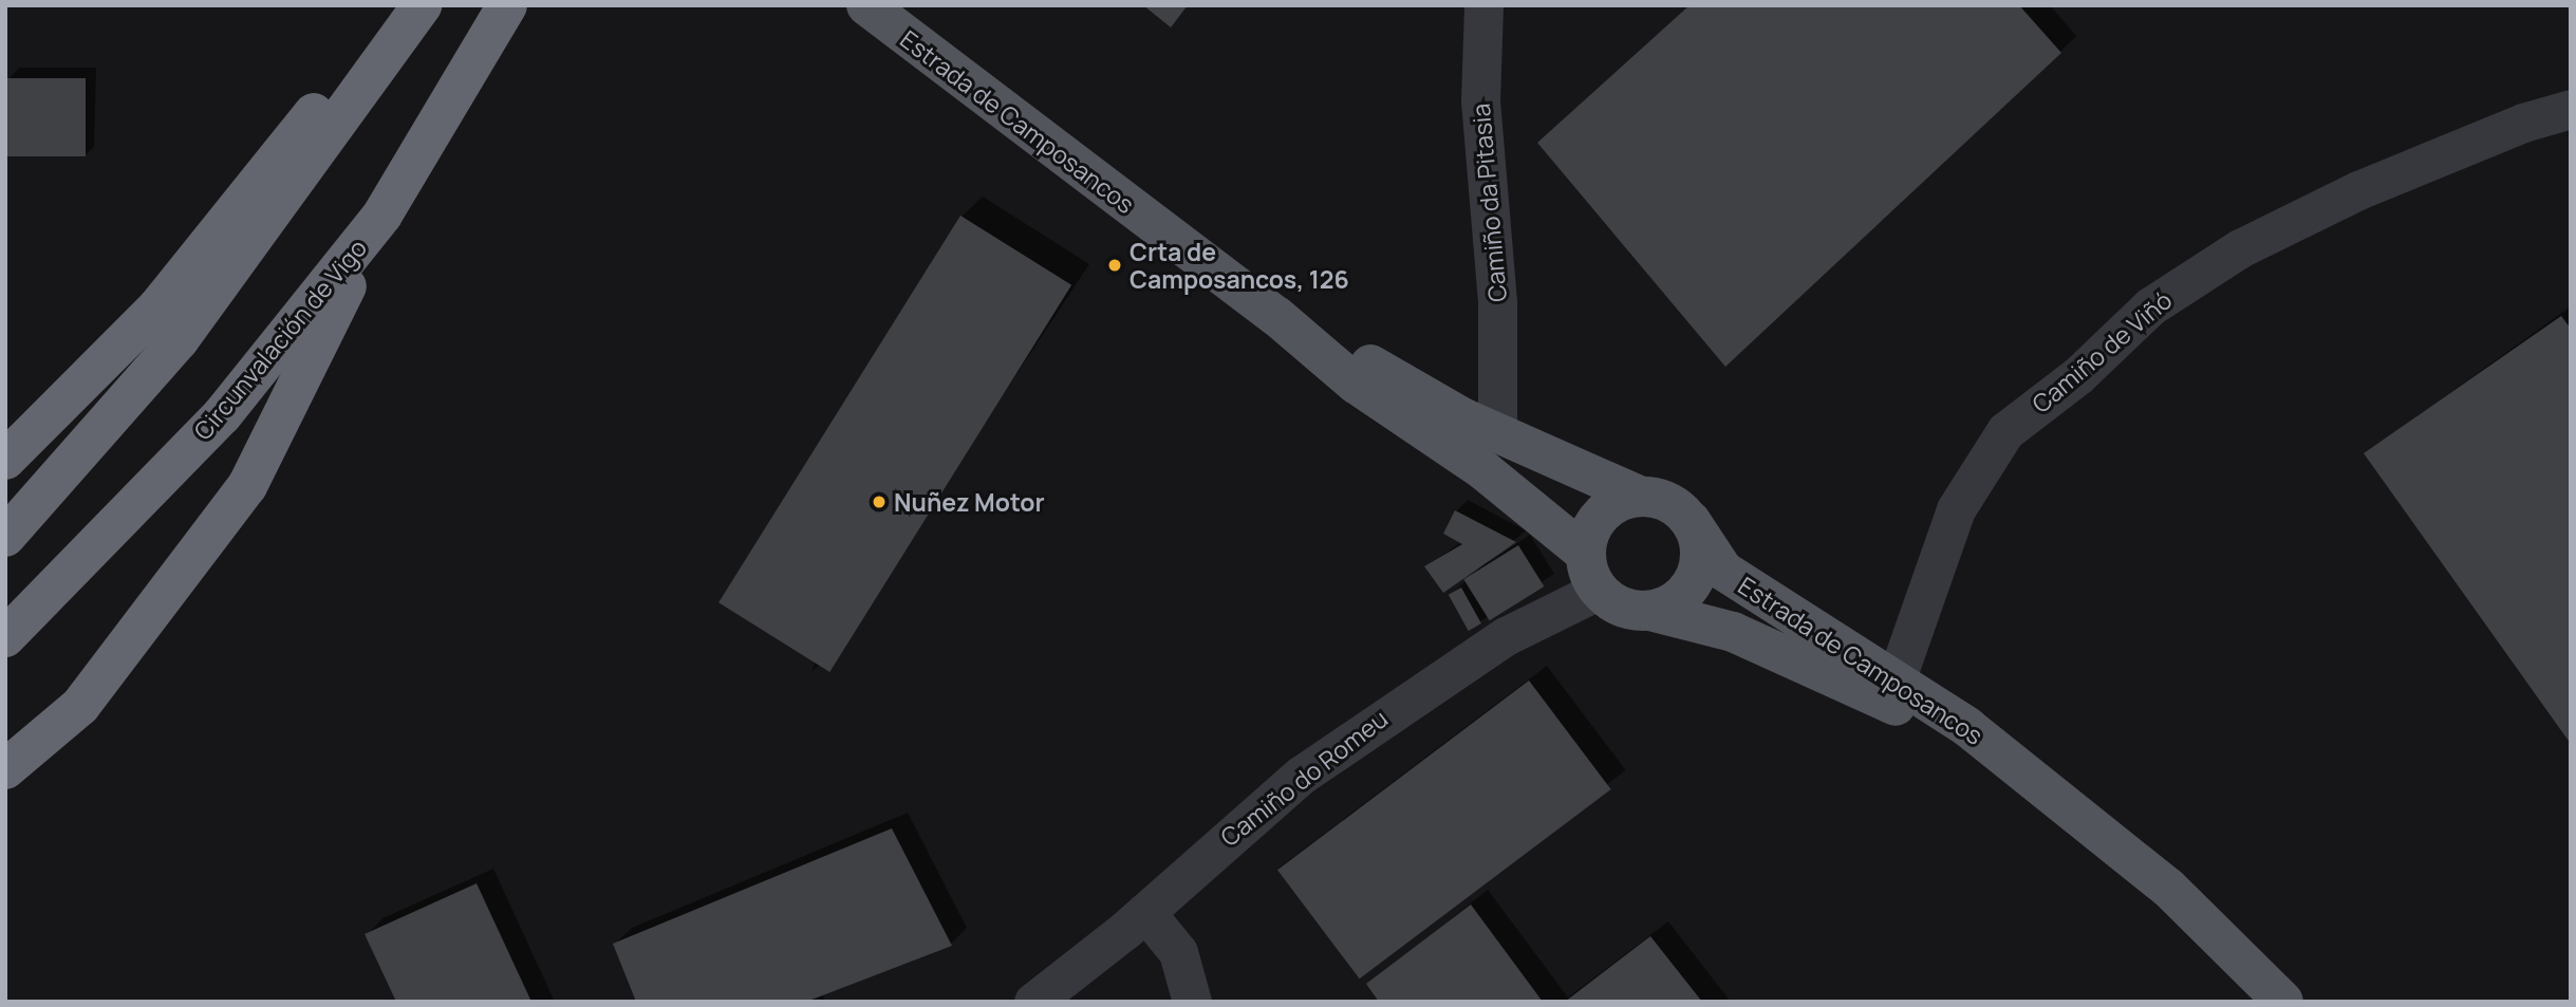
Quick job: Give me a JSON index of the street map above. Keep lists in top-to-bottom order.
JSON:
{
  "streets": {
    "highway": ["Circunvalación de Vigo"],
    "main road": ["Estrada de Camposancos"],
    "street": ["Camiño da Pitasia", "Camiño de Viñó", "Camiño do Romeu"]
  },
  "crossings": [
    ["Estrada de Camposancos", "Camiño da Pitasia"],
    ["Estrada de Camposancos", "Camiño de Viñó"],
    ["Estrada de Camposancos", "Camiño do Romeu"]
  ],
  "places": ["Crta de Camposancos, 126", "Nuñez Motor"]
}
